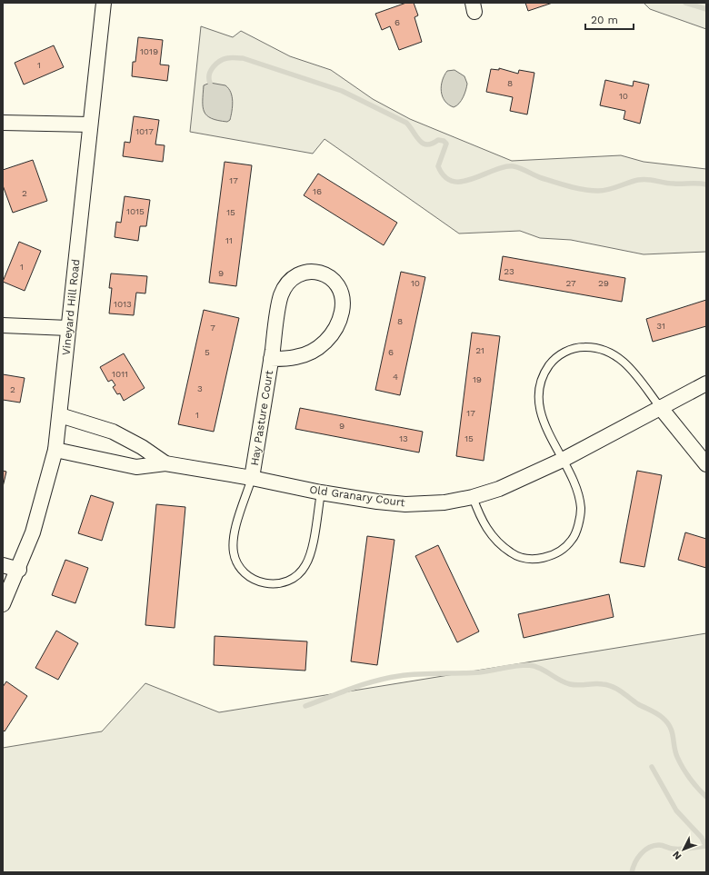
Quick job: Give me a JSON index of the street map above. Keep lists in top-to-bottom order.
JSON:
{
  "streets": {
    "street": ["Vineyard Hill Road", "Hay Pasture Court", "Old Granary Court"]
  },
  "crossings": [
    ["Vineyard Hill Road", "Old Granary Court"],
    ["Hay Pasture Court", "Old Granary Court"]
  ],
  "house_numbers": [
    "6",
    "1019",
    "1",
    "8",
    "10",
    "1017",
    "17",
    "16",
    "2",
    "1015",
    "15",
    "11",
    "1",
    "23",
    "9",
    "10",
    "27",
    "29",
    "1013",
    "8",
    "31",
    "7",
    "21",
    "5",
    "6",
    "1011",
    "4",
    "19",
    "3",
    "2",
    "17",
    "1",
    "9",
    "13",
    "15"
  ],
  "scale_bar": "20 m",
  "north": "bottom left"
}
